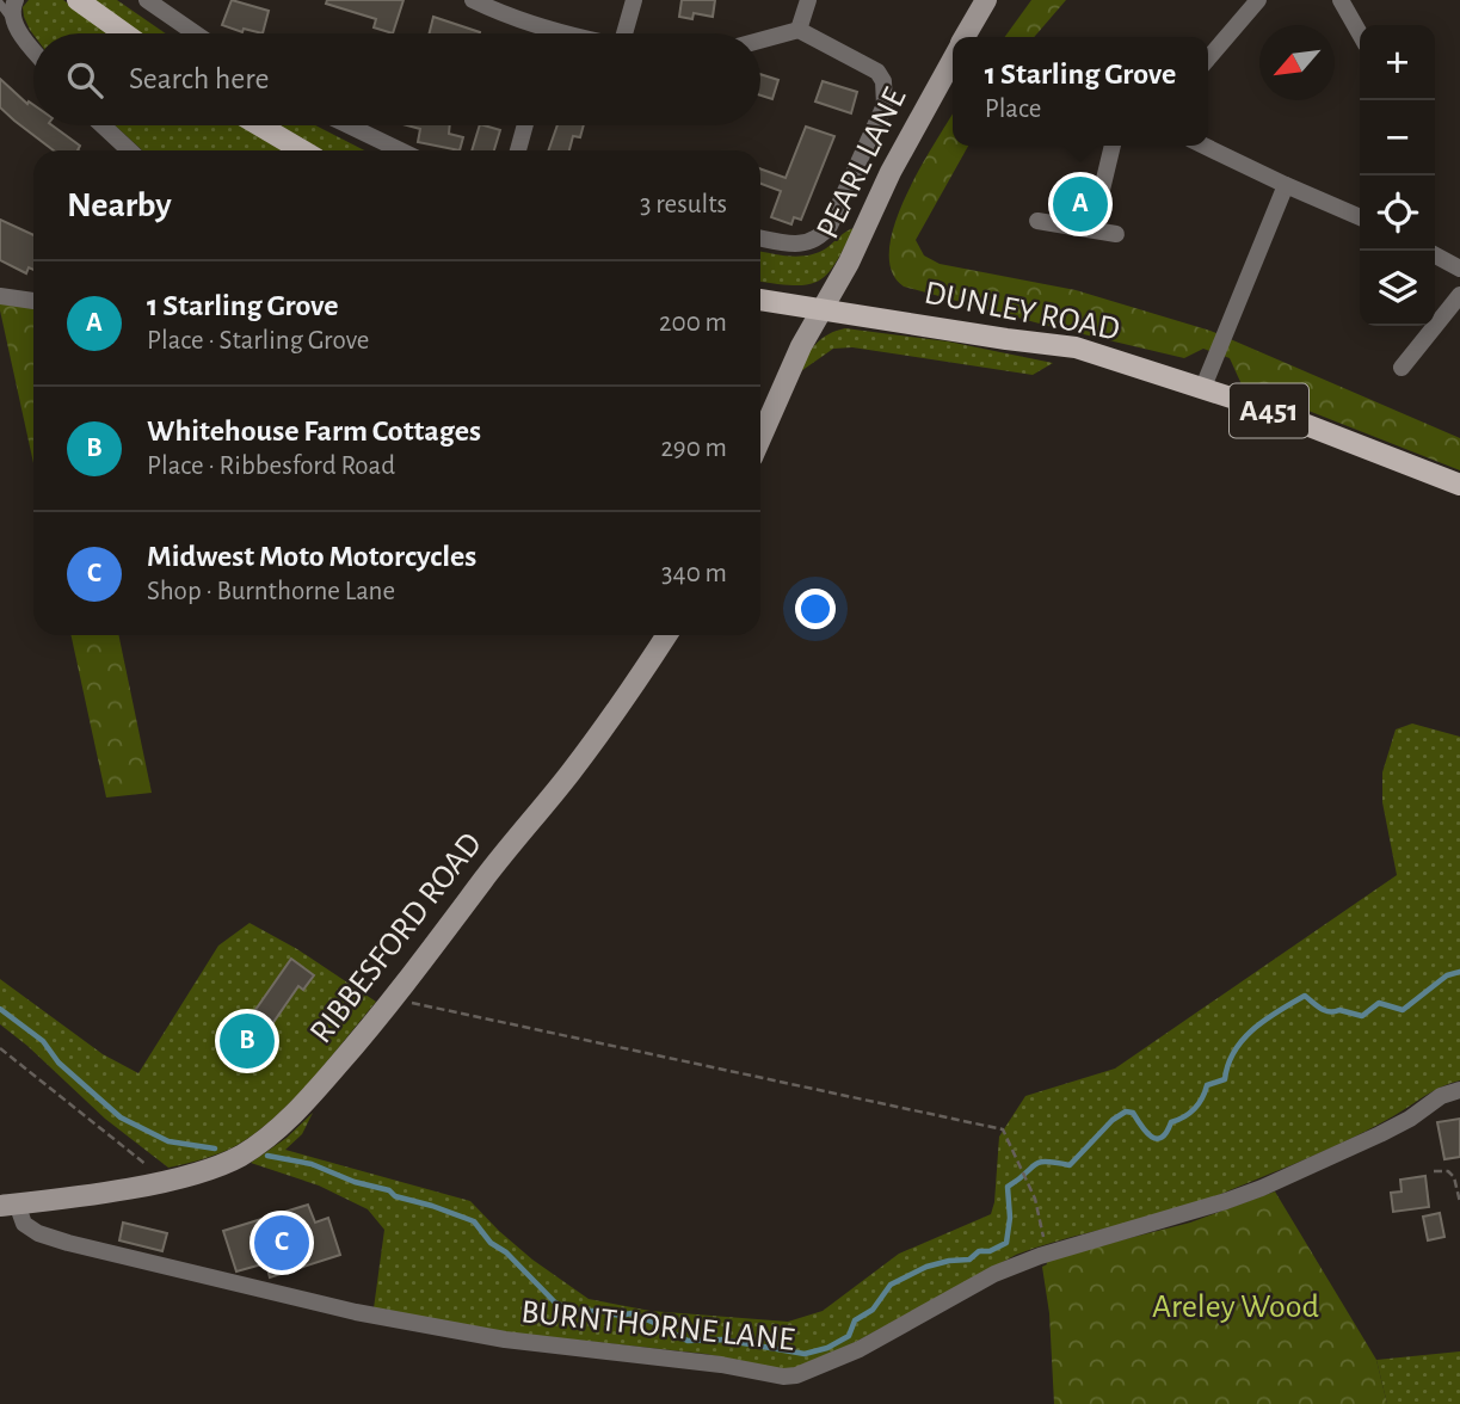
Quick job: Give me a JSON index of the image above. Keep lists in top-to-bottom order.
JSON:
{
  "streets": {
    "main road": [
      "PEARL LANE",
      "DUNLEY ROAD",
      "A451",
      "RIBBESFORD ROAD"
    ],
    "street": ["BURNTHORNE LANE"]
  },
  "crossings": [
    ["PEARL LANE", "DUNLEY ROAD"],
    ["RIBBESFORD ROAD", "BURNTHORNE LANE"]
  ],
  "parks": ["Areley Wood"],
  "north": "bottom left",
  "page": {
    "map_buttons": ["+", "−"],
    "search": "Search here",
    "popup": ["1 Starling Grove", "Place"],
    "heading": ["Nearby", "3 results"],
    "pins": ["A", "B", "C"],
    "list": [
      {
        "mark": "A",
        "name": "1 Starling Grove",
        "note": "Place · Starling Grove",
        "value": "200 m"
      },
      {
        "mark": "B",
        "name": "Whitehouse Farm Cottages",
        "note": "Place · Ribbesford Road",
        "value": "290 m"
      },
      {
        "mark": "C",
        "name": "Midwest Moto Motorcycles",
        "note": "Shop · Burnthorne Lane",
        "value": "340 m"
      }
    ]
  }
}
